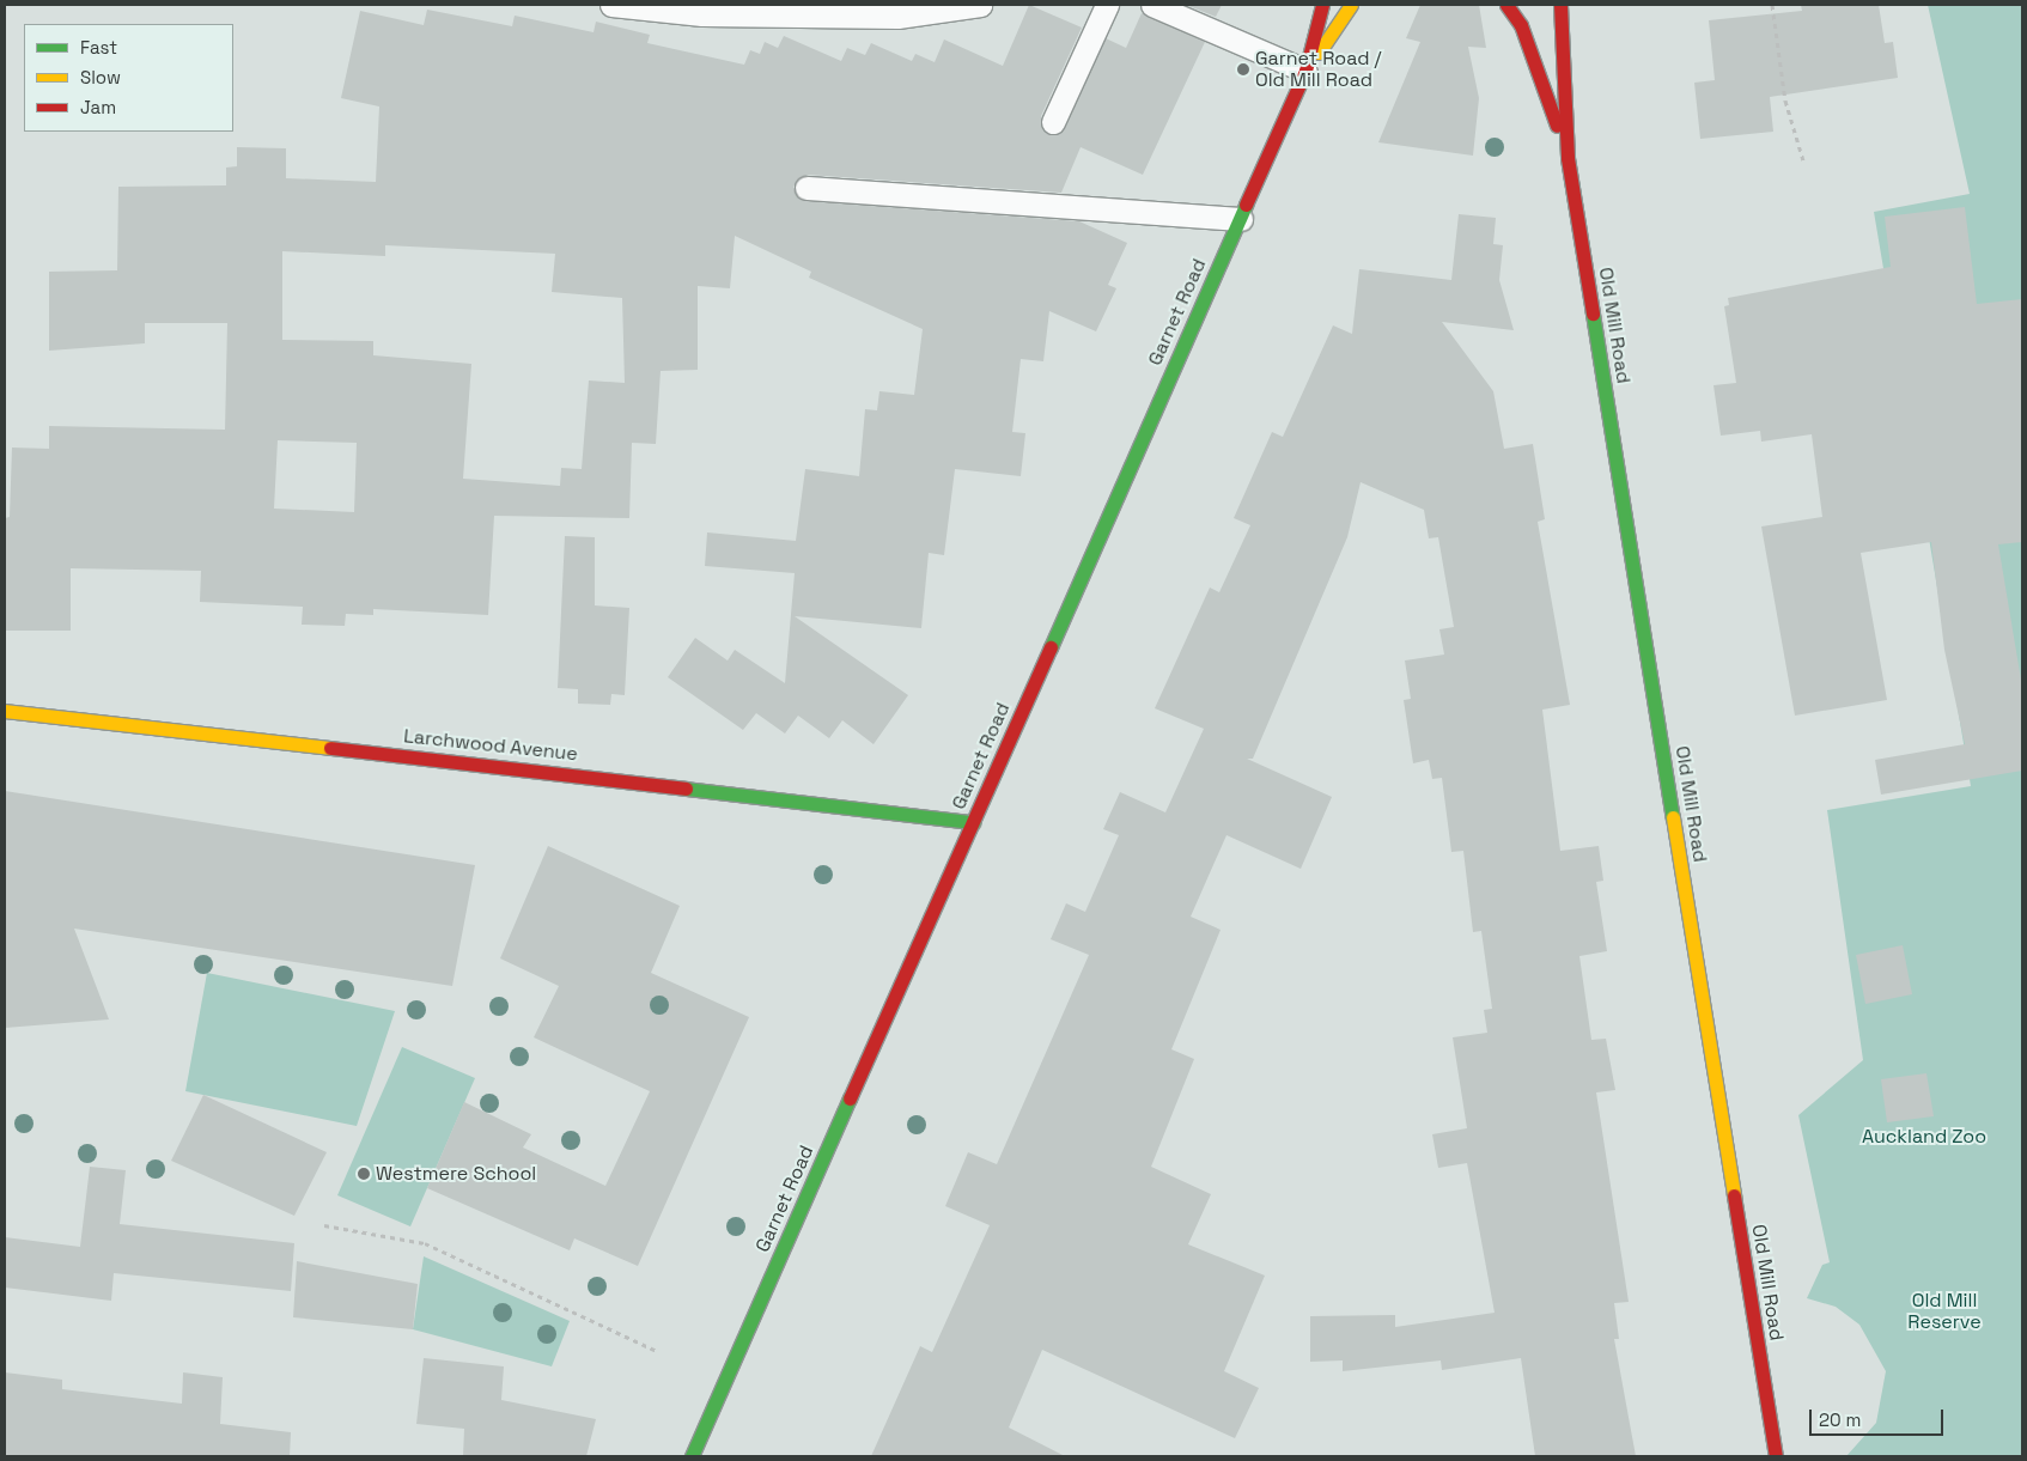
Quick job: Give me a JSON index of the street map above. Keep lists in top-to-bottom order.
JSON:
{
  "streets": {
    "main road": ["Garnet Road", "Old Mill Road", "Larchwood Avenue"]
  },
  "crossings": [
    ["Garnet Road", "Larchwood Avenue"]
  ],
  "parks": ["Auckland Zoo", "Old Mill Reserve"],
  "places": ["Garnet Road / Old Mill Road", "Westmere School"],
  "legend": ["Fast", "Slow", "Jam"],
  "scale_bar": "20 m"
}
